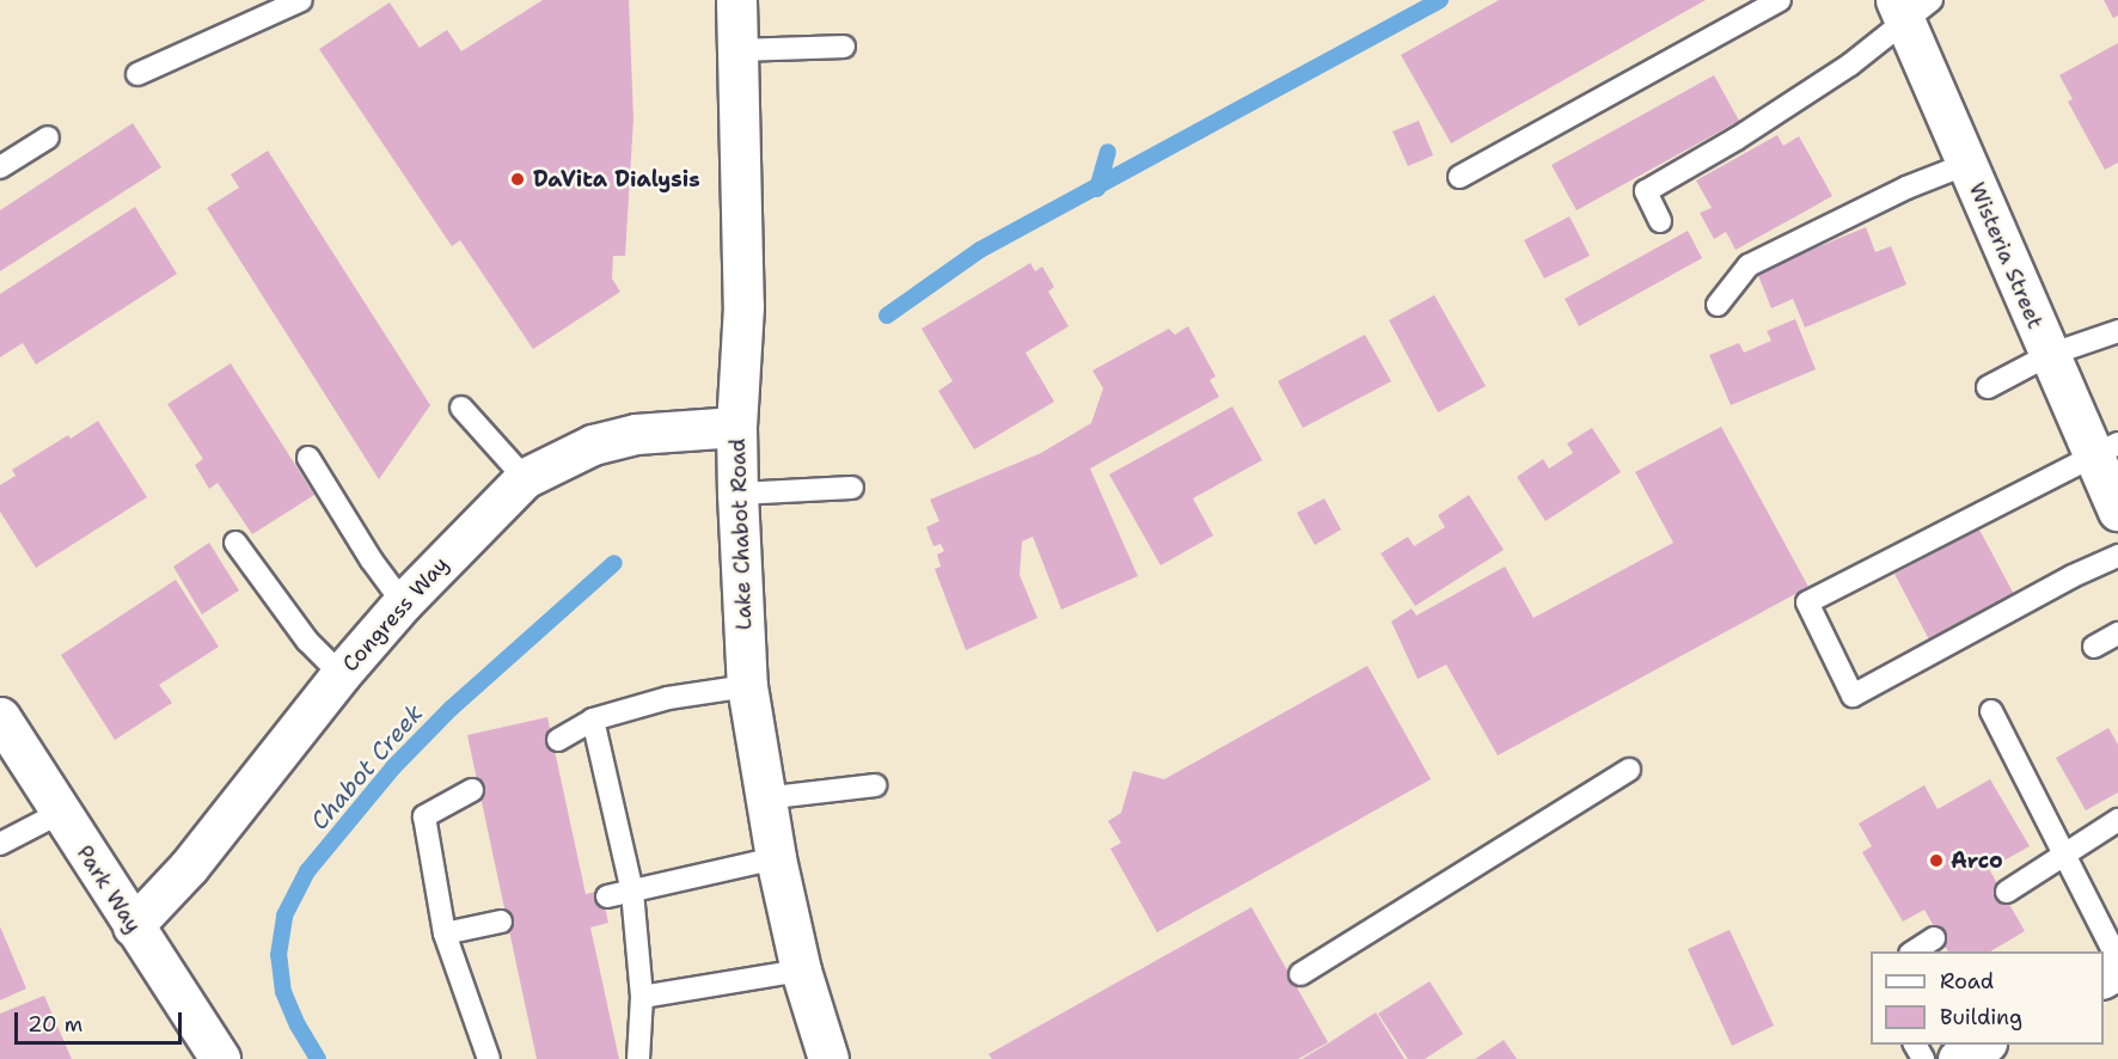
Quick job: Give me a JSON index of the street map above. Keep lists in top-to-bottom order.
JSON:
{
  "streets": {
    "street": [
      "Wisteria Street",
      "Lake Chabot Road",
      "Congress Way",
      "Park Way"
    ]
  },
  "crossings": [
    ["Lake Chabot Road", "Congress Way"],
    ["Congress Way", "Park Way"]
  ],
  "water": ["Chabot Creek"],
  "places": ["DaVita Dialysis", "Arco"],
  "legend": ["Road", "Building"],
  "scale_bar": "20 m"
}
